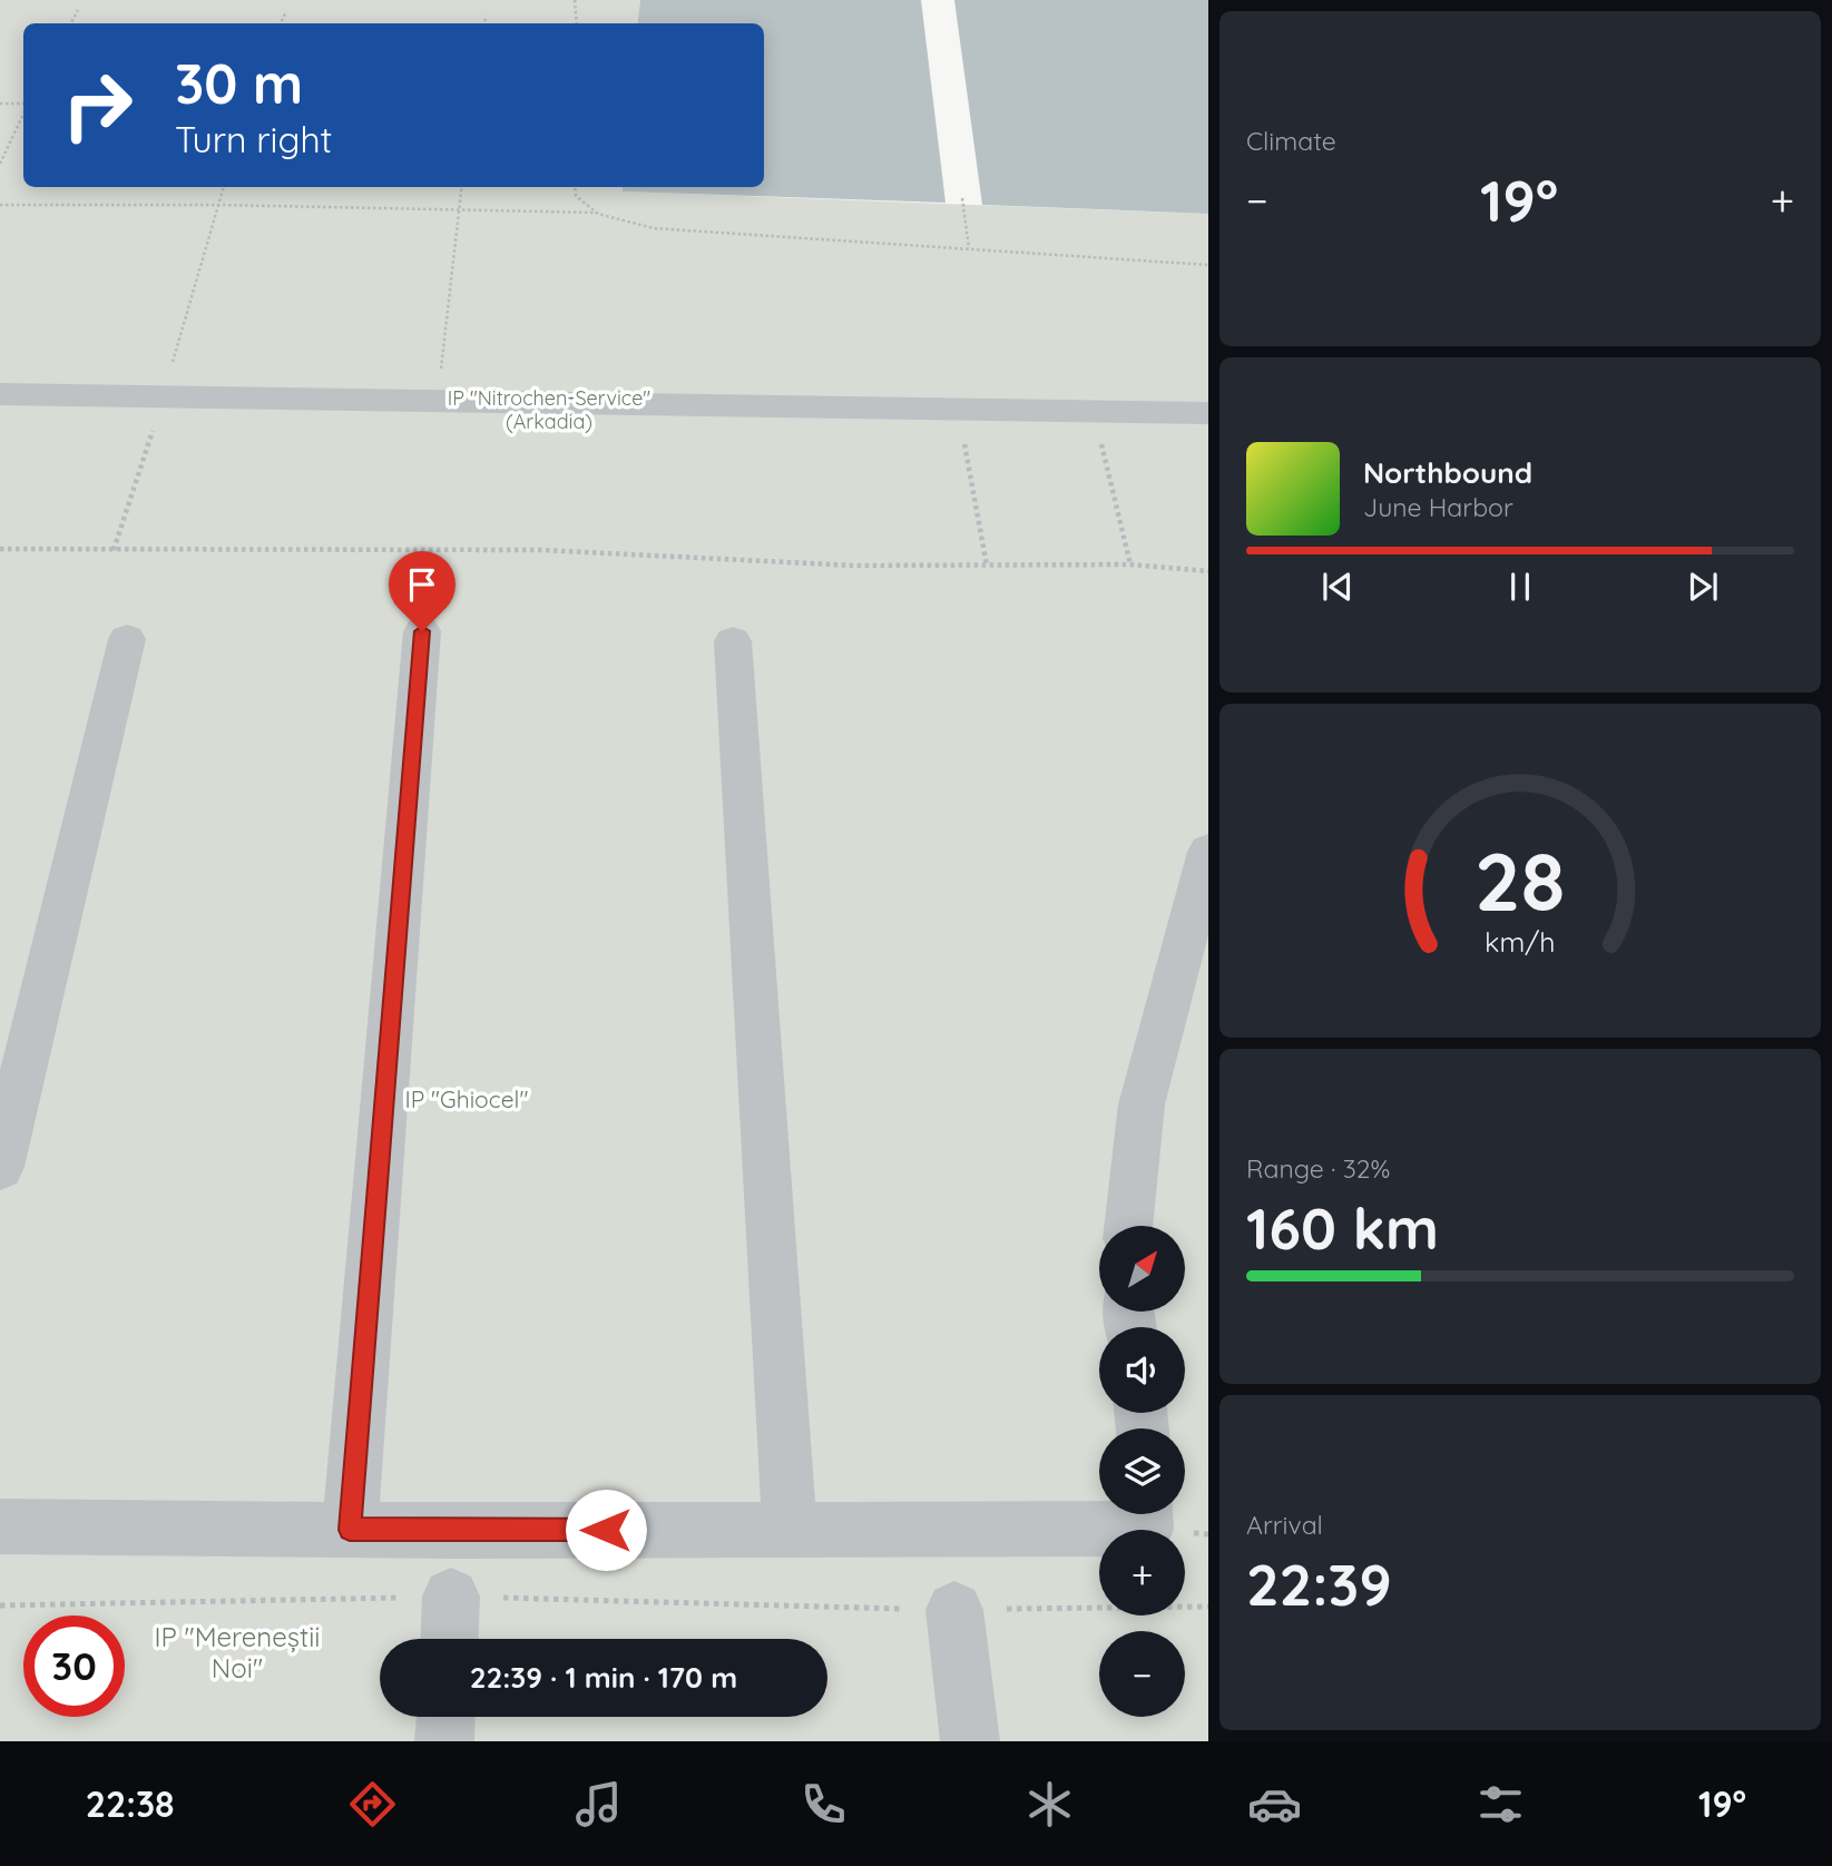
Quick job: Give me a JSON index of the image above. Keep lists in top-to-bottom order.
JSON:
{
  "parks": ["IP \"Nitrochen-Service\" (Arkadia)", "IP \"Ghiocel\"", "IP \"Mereneștii Noi\""],
  "north": "top right",
  "page": {
    "tile": [
      "Climate",
      ["Range · 32%", "160 km"],
      ["Arrival", "22:39"]
    ],
    "turn": ["30 m", "Turn right"],
    "heat": ["−", "19°", "+"],
    "song": ["Northbound", "June Harbor"],
    "map_buttons": ["+", "−"],
    "limit": "30",
    "trip": "22:39 · 1 min · 170 m",
    "tabs": ["22:38", "19°"],
    "gauge": ["28", "km/h"]
  }
}
